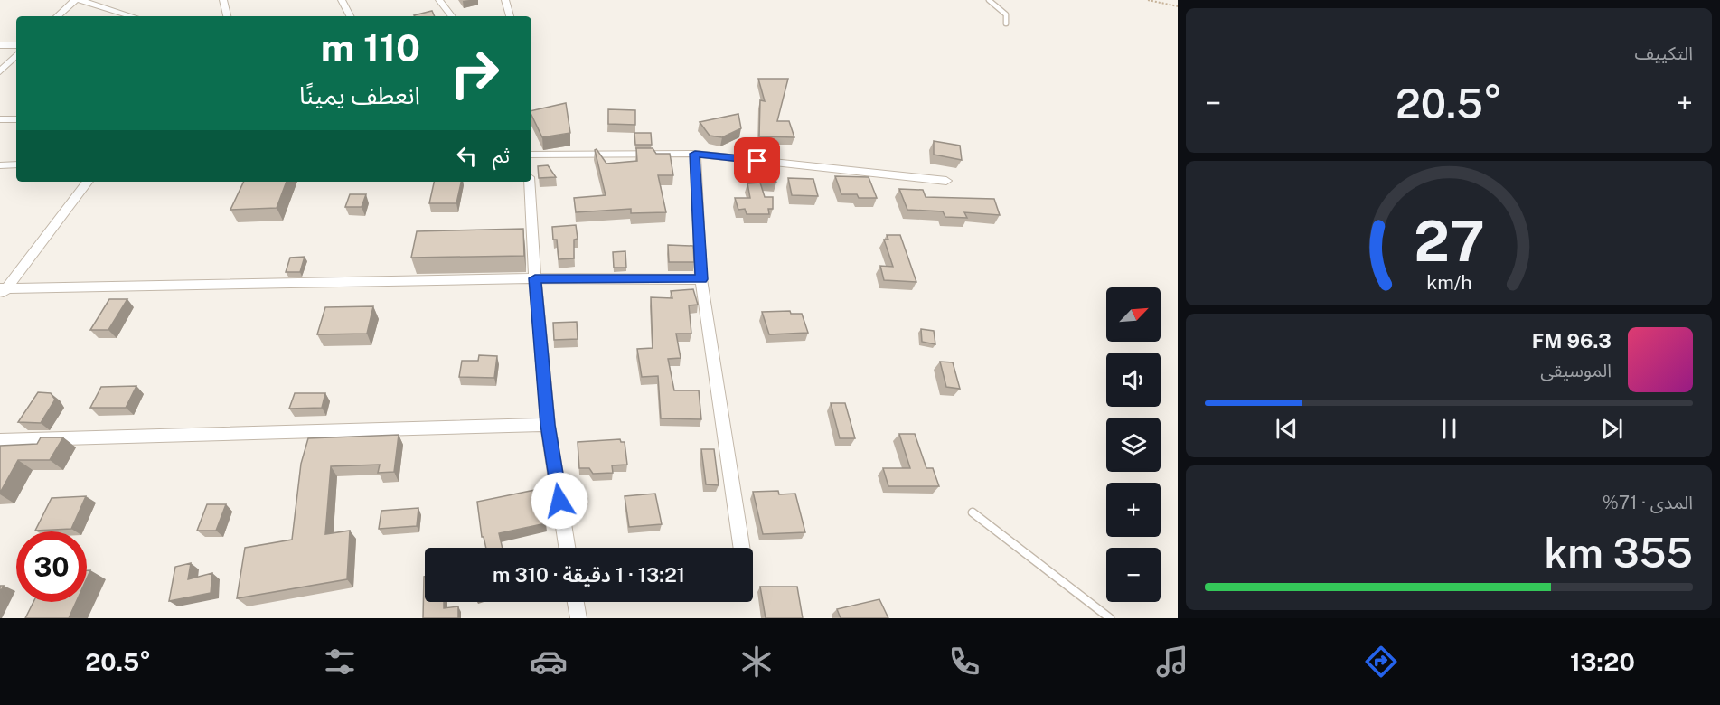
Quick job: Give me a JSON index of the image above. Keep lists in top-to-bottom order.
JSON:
{
  "north": "top right",
  "page": {
    "tile": [
      "التكييف",
      ["المدى · 71%", "355 km"]
    ],
    "turn": ["110 m", "انعطف يمينًا"],
    "heat": ["−", "20.5°", "+"],
    "then": "ثم",
    "map_buttons": ["+", "−"],
    "song": ["96.3 FM", "الموسيقى"],
    "limit": "30",
    "trip": "13:21 · 1 دقيقة · 310 m",
    "tabs": ["13:20", "20.5°"],
    "gauge": ["27", "km/h"]
  }
}
